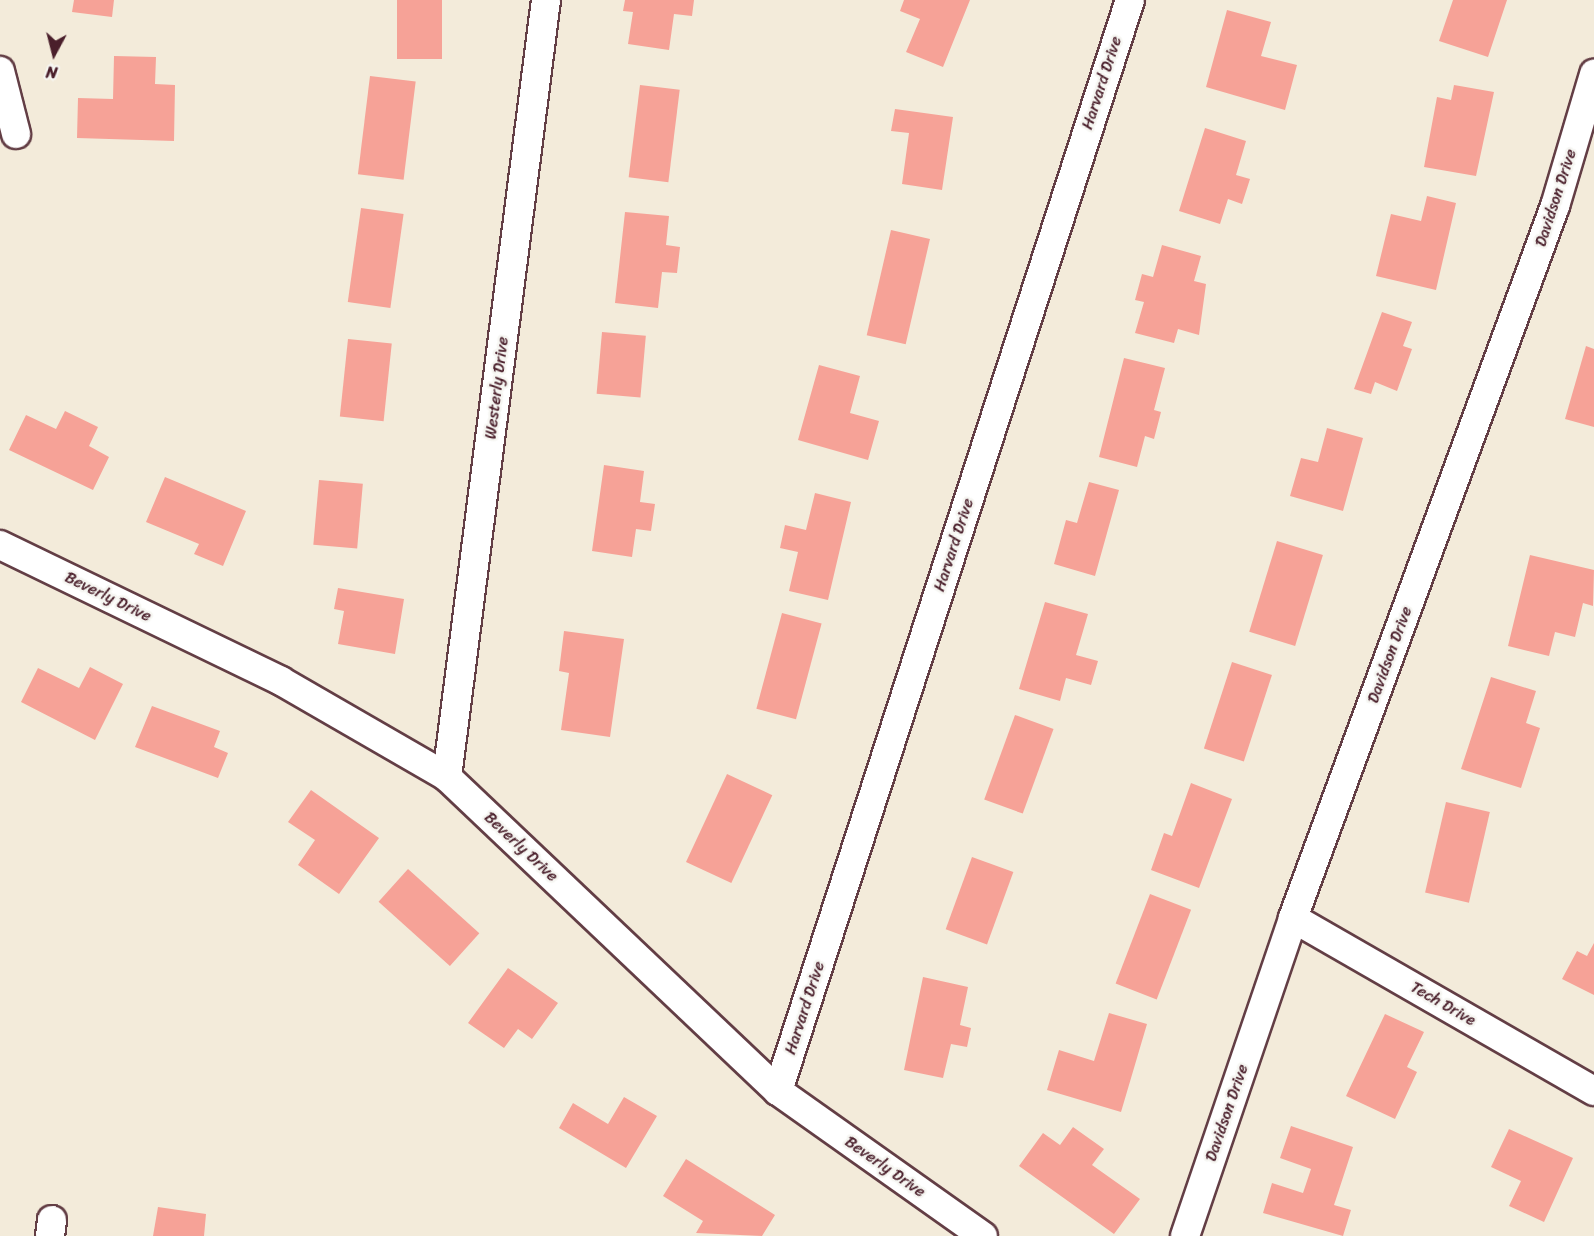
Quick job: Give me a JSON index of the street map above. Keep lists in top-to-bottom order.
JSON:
{
  "streets": {
    "street": [
      "Harvard Drive",
      "Davidson Drive",
      "Westerly Drive",
      "Beverly Drive",
      "Tech Drive"
    ]
  },
  "crossings": [
    ["Harvard Drive", "Beverly Drive"],
    ["Davidson Drive", "Tech Drive"],
    ["Westerly Drive", "Beverly Drive"]
  ],
  "north": "bottom"
}
